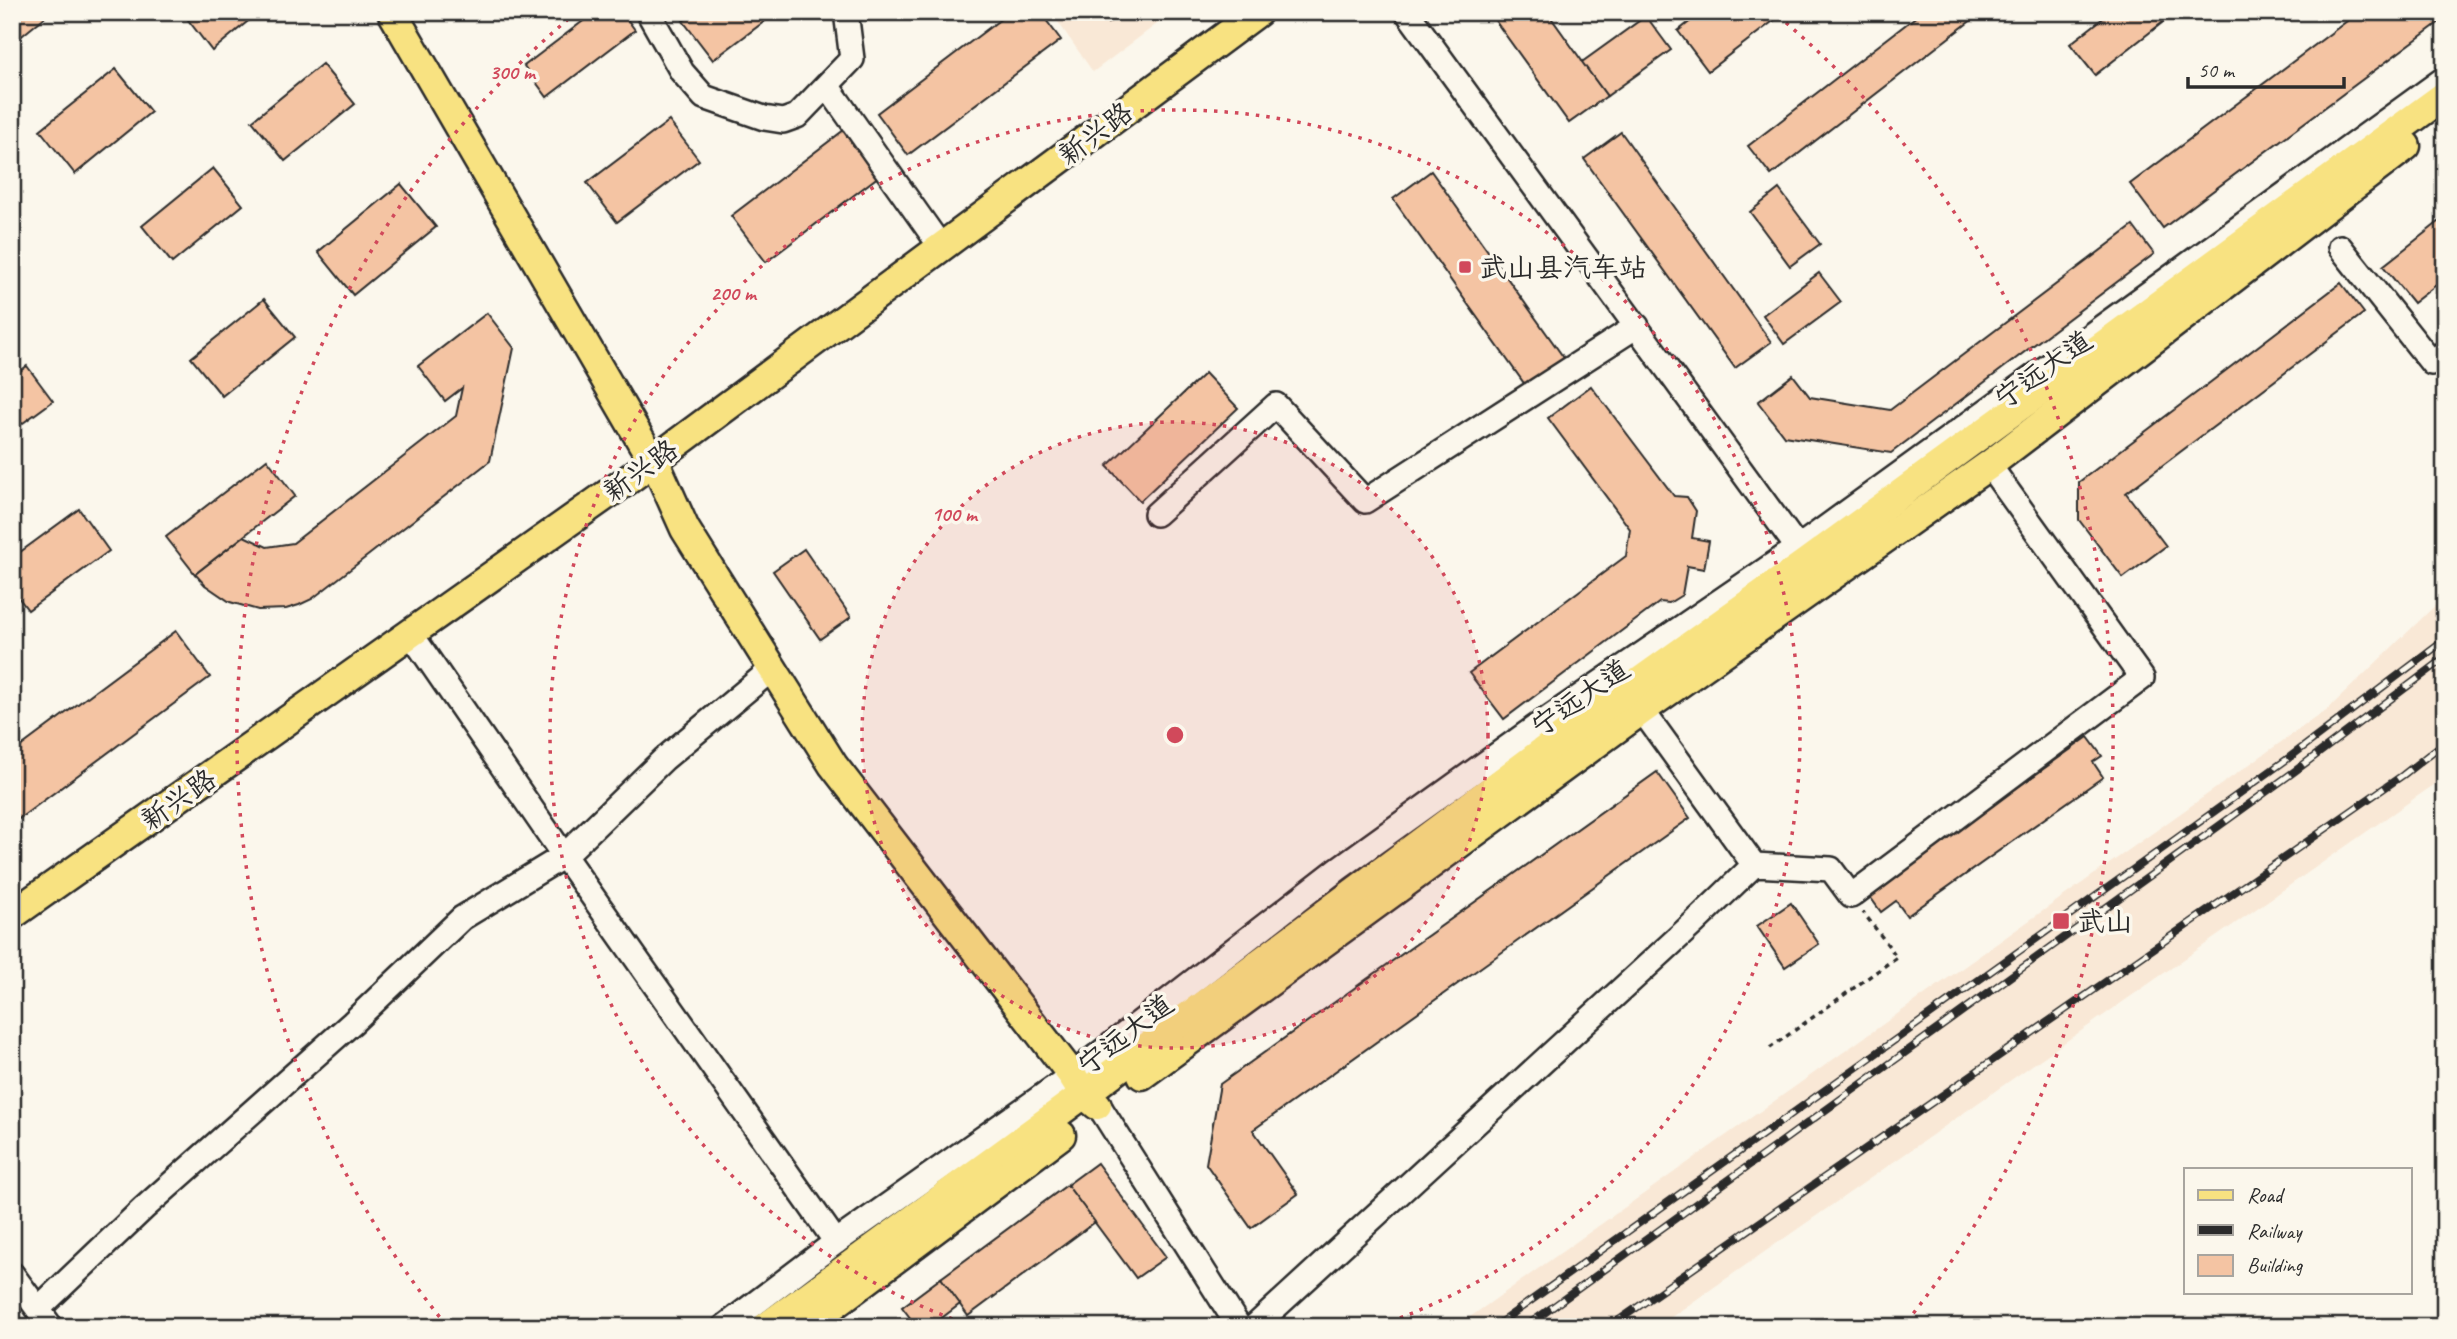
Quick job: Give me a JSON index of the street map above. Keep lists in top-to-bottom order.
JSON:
{
  "streets": {
    "main road": ["新兴路", "宁远大道"]
  },
  "places": {
    "transit": ["武山县汽车站", "武山"]
  },
  "legend": ["Road", "Railway", "Building"],
  "scale_bar": "50 m",
  "rings": ["300 m", "200 m", "100 m"]
}
